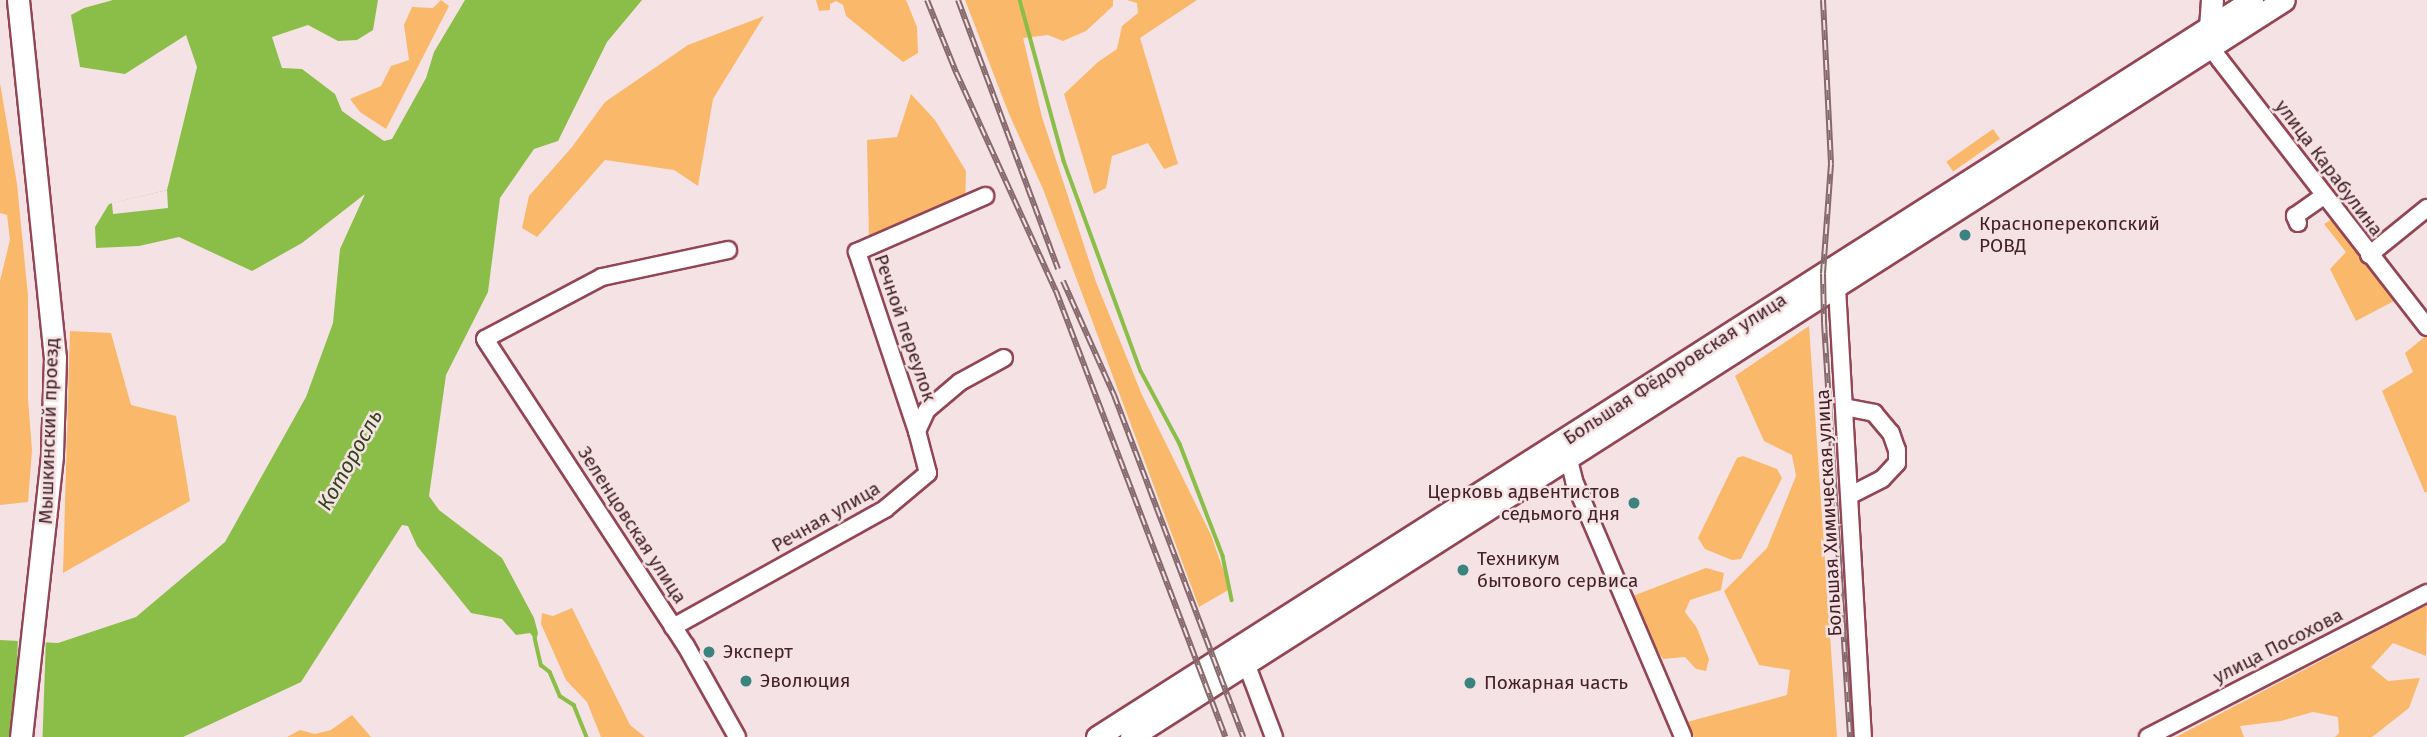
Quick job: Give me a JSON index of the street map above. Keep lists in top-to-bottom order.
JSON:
{
  "streets": {
    "main road": ["Большая Фёдоровская улица", "Мышкинский проезд"],
    "street": [
      "улица Карабулина",
      "Речной переулок",
      "Большая Химическая улица",
      "Речная улица",
      "Зеленцовская улица",
      "улица Посохова"
    ]
  },
  "crossings": [
    ["улица Карабулина", "Большая Фёдоровская улица"],
    ["Речной переулок", "Речная улица"],
    ["Большая Фёдоровская улица", "Большая Химическая улица"],
    ["Речная улица", "Зеленцовская улица"]
  ],
  "water": ["Которосль"],
  "places": [
    "Красноперекопский РОВД",
    "Церковь адвентистов седьмого дня",
    "Техникум бытового сервиса",
    "Эксперт",
    "Эволюция",
    "Пожарная часть"
  ]
}
